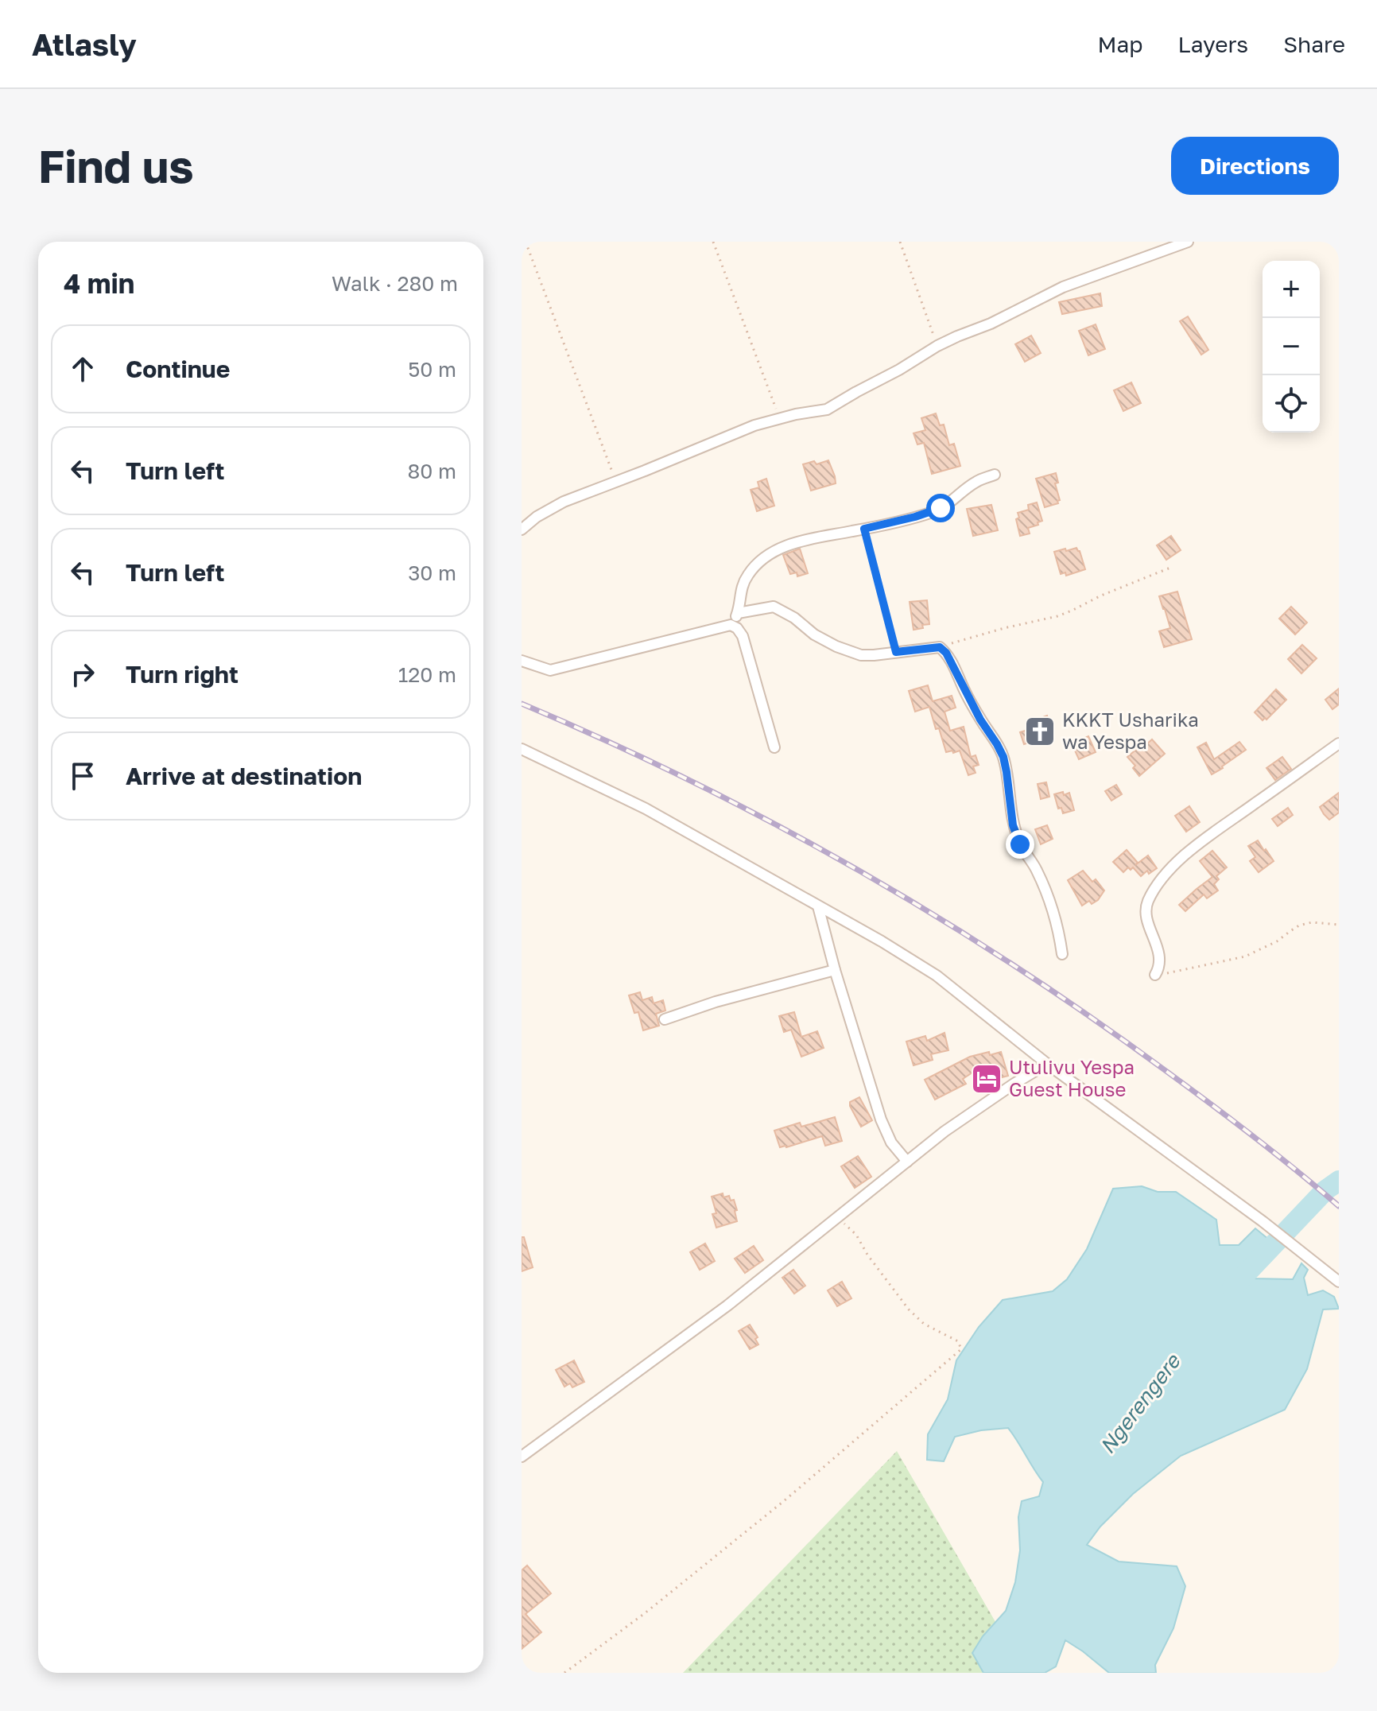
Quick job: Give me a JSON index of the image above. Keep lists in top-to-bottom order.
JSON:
{
  "water": ["Ngerengere"],
  "places": {
    "church": ["KKKT Usharika wa Yespa"],
    "hotel": ["Utulivu Yespa Guest House"]
  },
  "page": {
    "header": "Atlasly",
    "nav": ["Map", "Layers", "Share"],
    "buttons": "Directions",
    "title": "Find us",
    "heading": ["4 min", "Walk · 280 m"],
    "map_buttons": ["+", "−"],
    "list": [
      ["Continue", "50 m"],
      ["Turn left", "80 m"],
      ["Turn left", "30 m"],
      ["Turn right", "120 m"],
      "Arrive at destination"
    ]
  }
}
